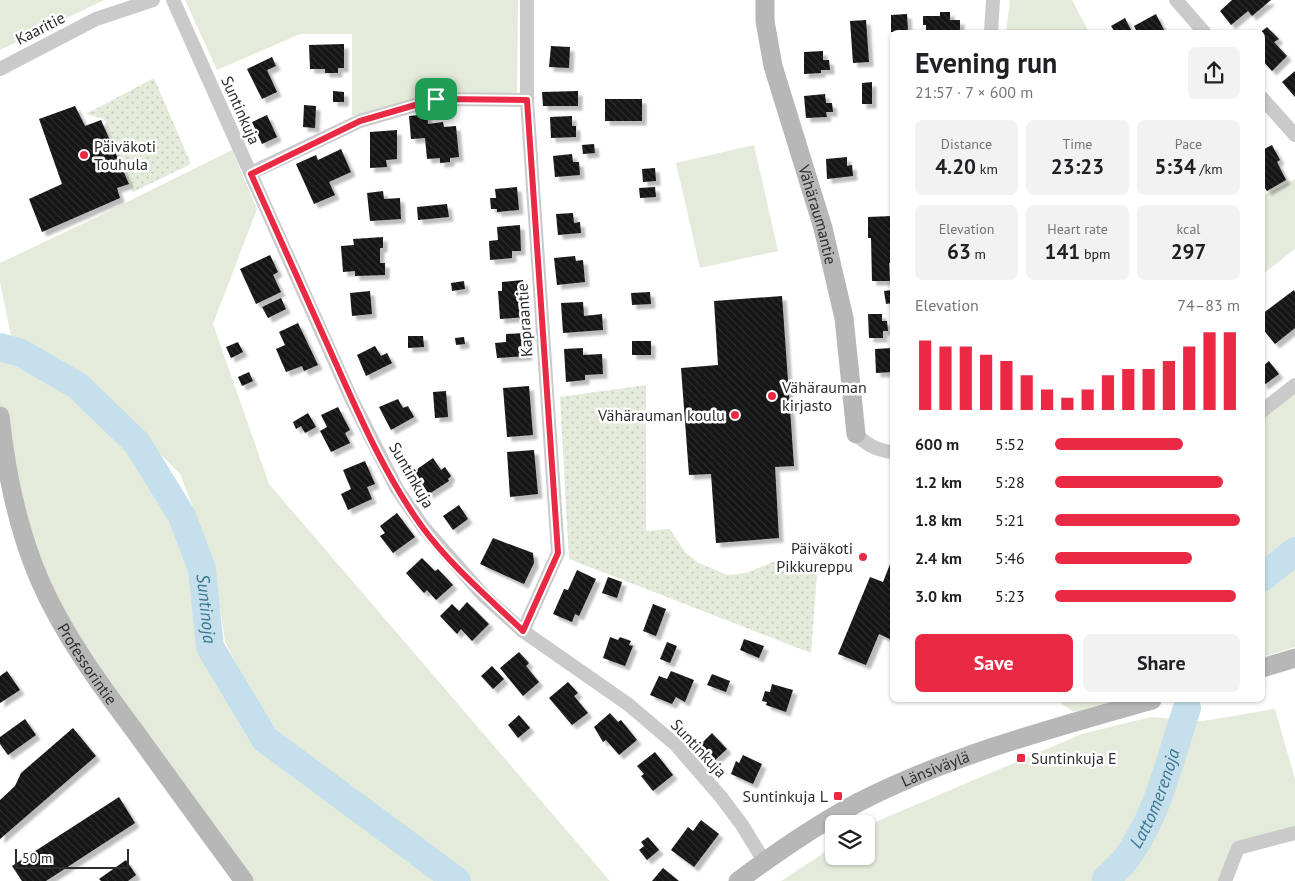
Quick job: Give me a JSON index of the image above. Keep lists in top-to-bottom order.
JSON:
{
  "streets": {
    "main road": ["Vähäraumantie", "Professorintie", "Länsiväylä"],
    "street": ["Kaaritie", "Suntinkuja", "Kapraantie"]
  },
  "crossings": [
    ["Suntinkuja", "Kapraantie"],
    ["Suntinkuja", "Länsiväylä"]
  ],
  "water": ["Suntinoja", "Lattomerenoja"],
  "places": {
    "other": [
      "Päiväkoti Touhula",
      "Vähärauman kirjasto",
      "Vähärauman koulu",
      "Päiväkoti Pikkureppu"
    ],
    "transit": ["Suntinkuja E", "Suntinkuja L"]
  },
  "scale_bar": "50 m",
  "page": {
    "heading": ["Evening run", "21:57 · 7 × 600 m"],
    "stats": [
      ["Distance", "4.20 km"],
      ["Time", "23:23"],
      ["Pace", "5:34 /km"],
      ["Elevation", "63 m"],
      ["Heart rate", "141 bpm"],
      ["kcal", "297"]
    ],
    "chart": ["Elevation", "74–83 m"],
    "list": [
      {
        "name": "600 m",
        "note": "5:52"
      },
      {
        "name": "1.2 km",
        "note": "5:28"
      },
      {
        "name": "1.8 km",
        "note": "5:21"
      },
      {
        "name": "2.4 km",
        "note": "5:46"
      },
      {
        "name": "3.0 km",
        "note": "5:23"
      }
    ],
    "buttons": ["Save", "Share"],
    "scale": "50 m"
  }
}
